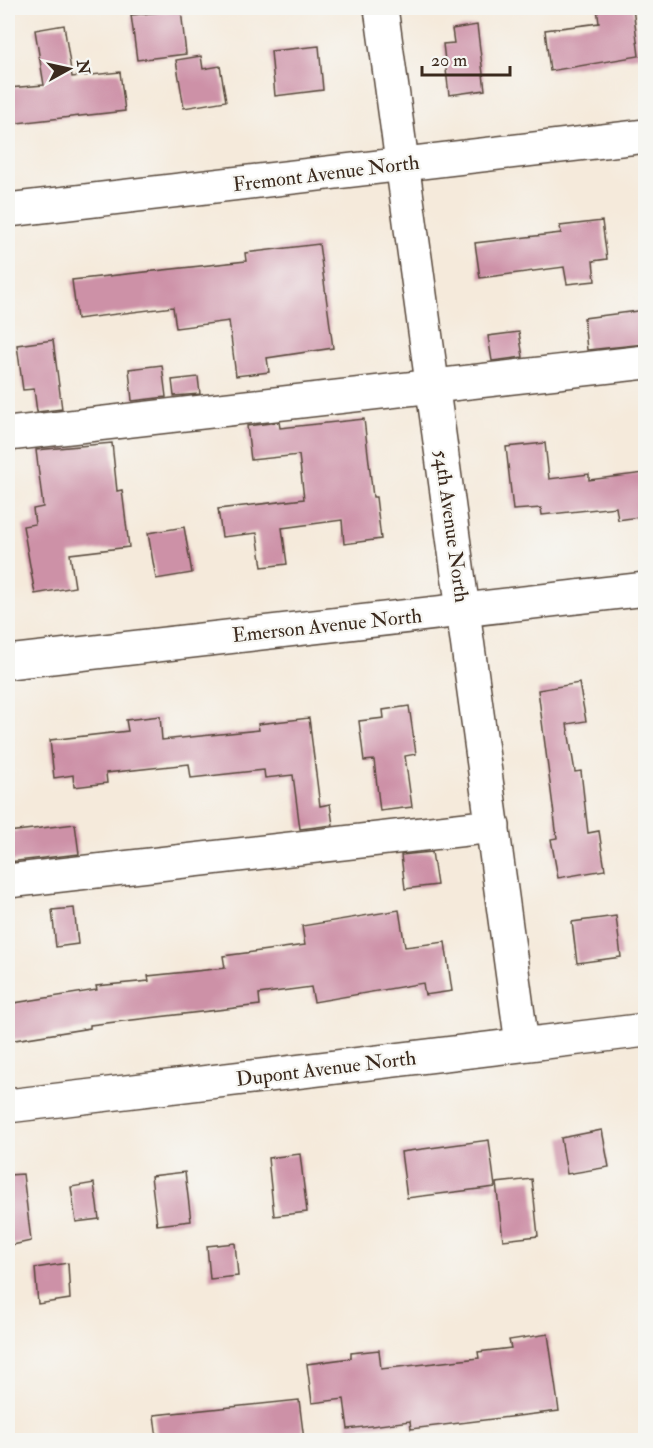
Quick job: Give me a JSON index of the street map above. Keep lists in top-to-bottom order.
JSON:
{
  "streets": {
    "street": [
      "Fremont Avenue North",
      "54th Avenue North",
      "Emerson Avenue North",
      "Dupont Avenue North"
    ]
  },
  "crossings": [
    ["Fremont Avenue North", "54th Avenue North"],
    ["54th Avenue North", "Emerson Avenue North"],
    ["54th Avenue North", "Dupont Avenue North"]
  ],
  "scale_bar": "20 m",
  "north": "right"
}
